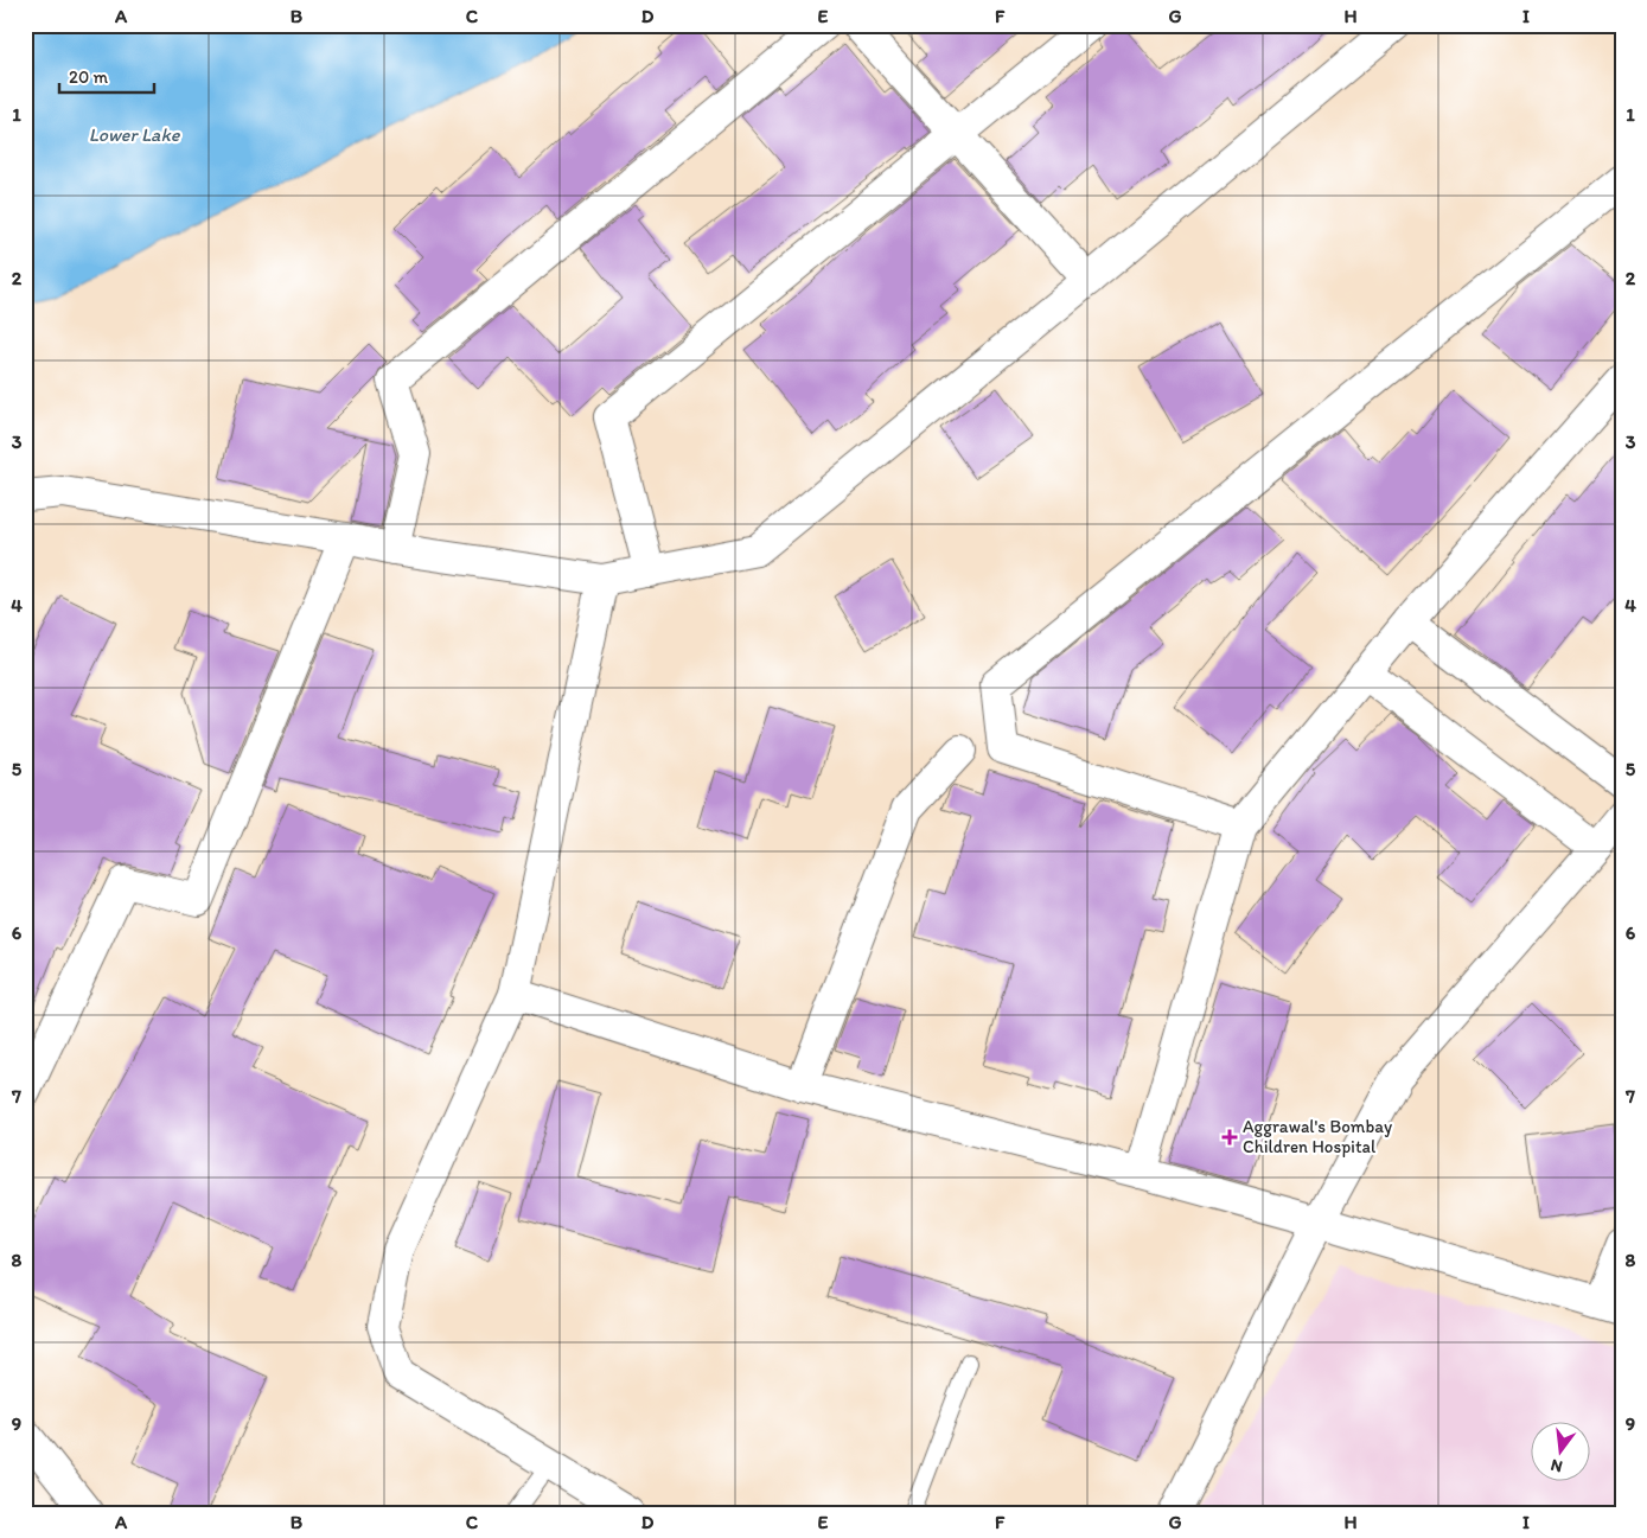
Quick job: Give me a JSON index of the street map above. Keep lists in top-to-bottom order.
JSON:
{
  "water": ["Lower Lake"],
  "places": {
    "health": ["Aggrawal's Bombay Children Hospital"]
  },
  "scale_bar": "20 m",
  "north": "bottom",
  "grid": {
    "columns": [
      "A",
      "B",
      "C",
      "D",
      "E",
      "F",
      "G",
      "H",
      "I"
    ],
    "rows": [
      "1",
      "2",
      "3",
      "4",
      "5",
      "6",
      "7",
      "8",
      "9"
    ]
  }
}
